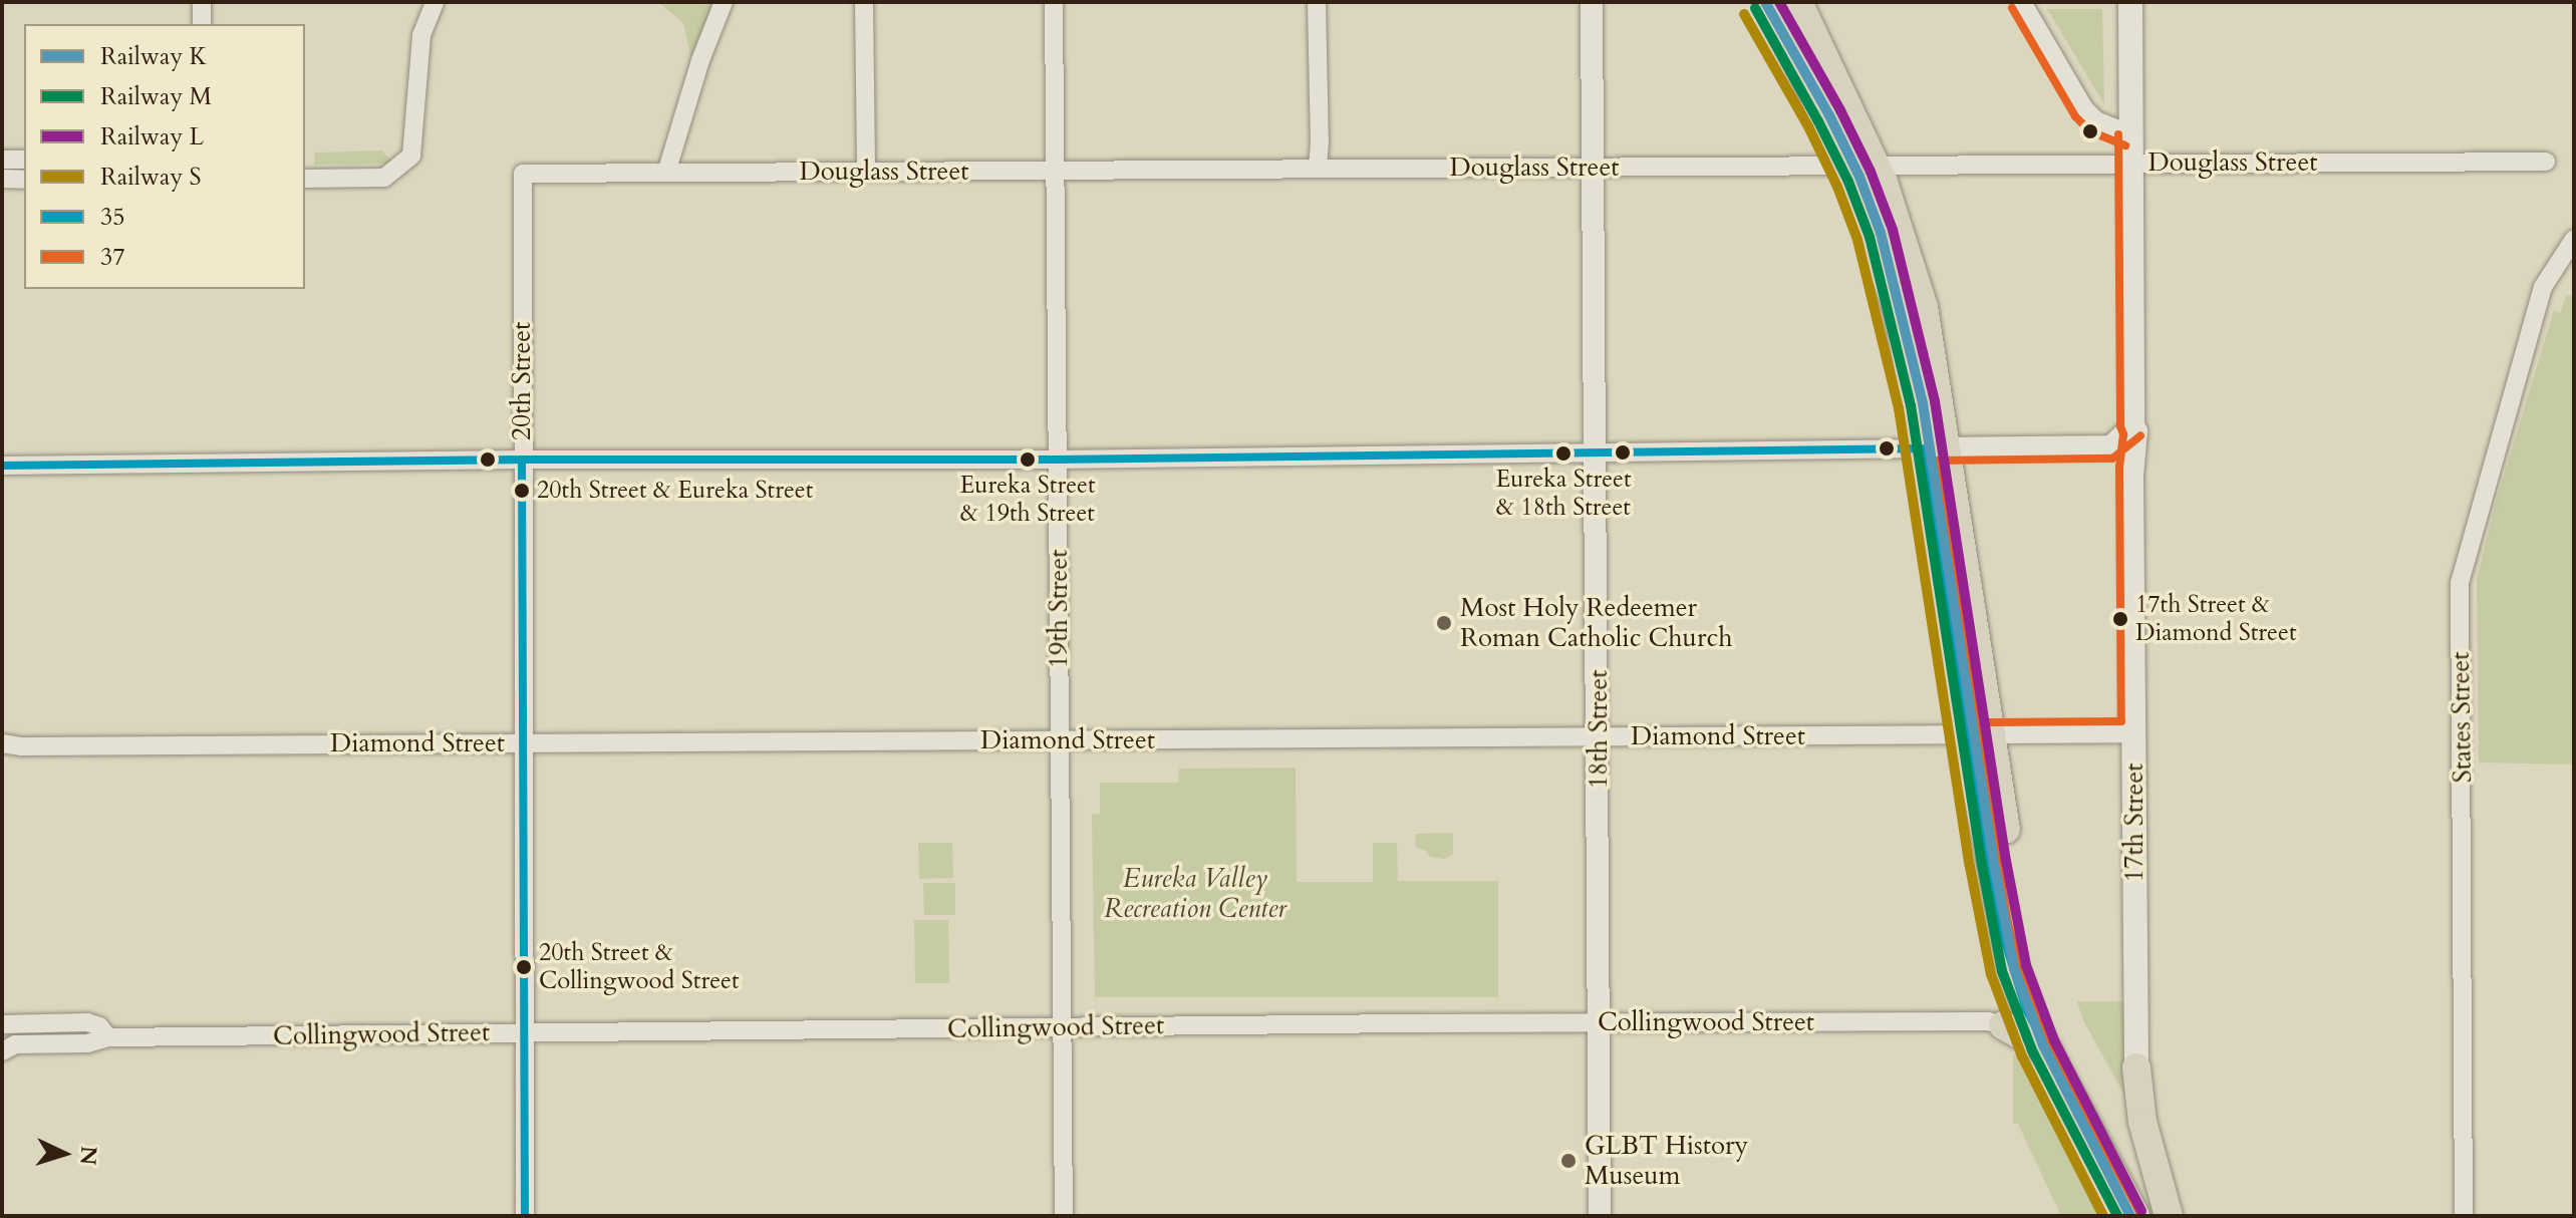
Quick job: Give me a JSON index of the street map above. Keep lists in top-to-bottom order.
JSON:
{
  "streets": {
    "main road": ["17th Street"],
    "street": [
      "Douglass Street",
      "20th Street",
      "19th Street",
      "States Street",
      "18th Street",
      "Diamond Street",
      "Collingwood Street"
    ]
  },
  "crossings": [
    ["Douglass Street", "20th Street"],
    ["Douglass Street", "19th Street"],
    ["Douglass Street", "18th Street"],
    ["Douglass Street", "17th Street"],
    ["20th Street", "Diamond Street"],
    ["20th Street", "Collingwood Street"],
    ["19th Street", "Diamond Street"],
    ["19th Street", "Collingwood Street"],
    ["18th Street", "Diamond Street"],
    ["18th Street", "Collingwood Street"],
    ["Diamond Street", "17th Street"]
  ],
  "parks": ["Eureka Valley Recreation Center"],
  "places": [
    "Eureka Street & 18th Street",
    "Eureka Street & 19th Street",
    "20th Street & Eureka Street",
    "17th Street & Diamond Street",
    "Most Holy Redeemer Roman Catholic Church",
    "20th Street & Collingwood Street",
    "GLBT History Museum"
  ],
  "lines": [
    "rail line K",
    "rail line L",
    "rail line M",
    "transit line 37",
    "rail line S",
    "transit line 35"
  ],
  "legend": [
    "Railway K",
    "Railway M",
    "Railway L",
    "Railway S",
    "35",
    "37"
  ],
  "north": "right"
}
